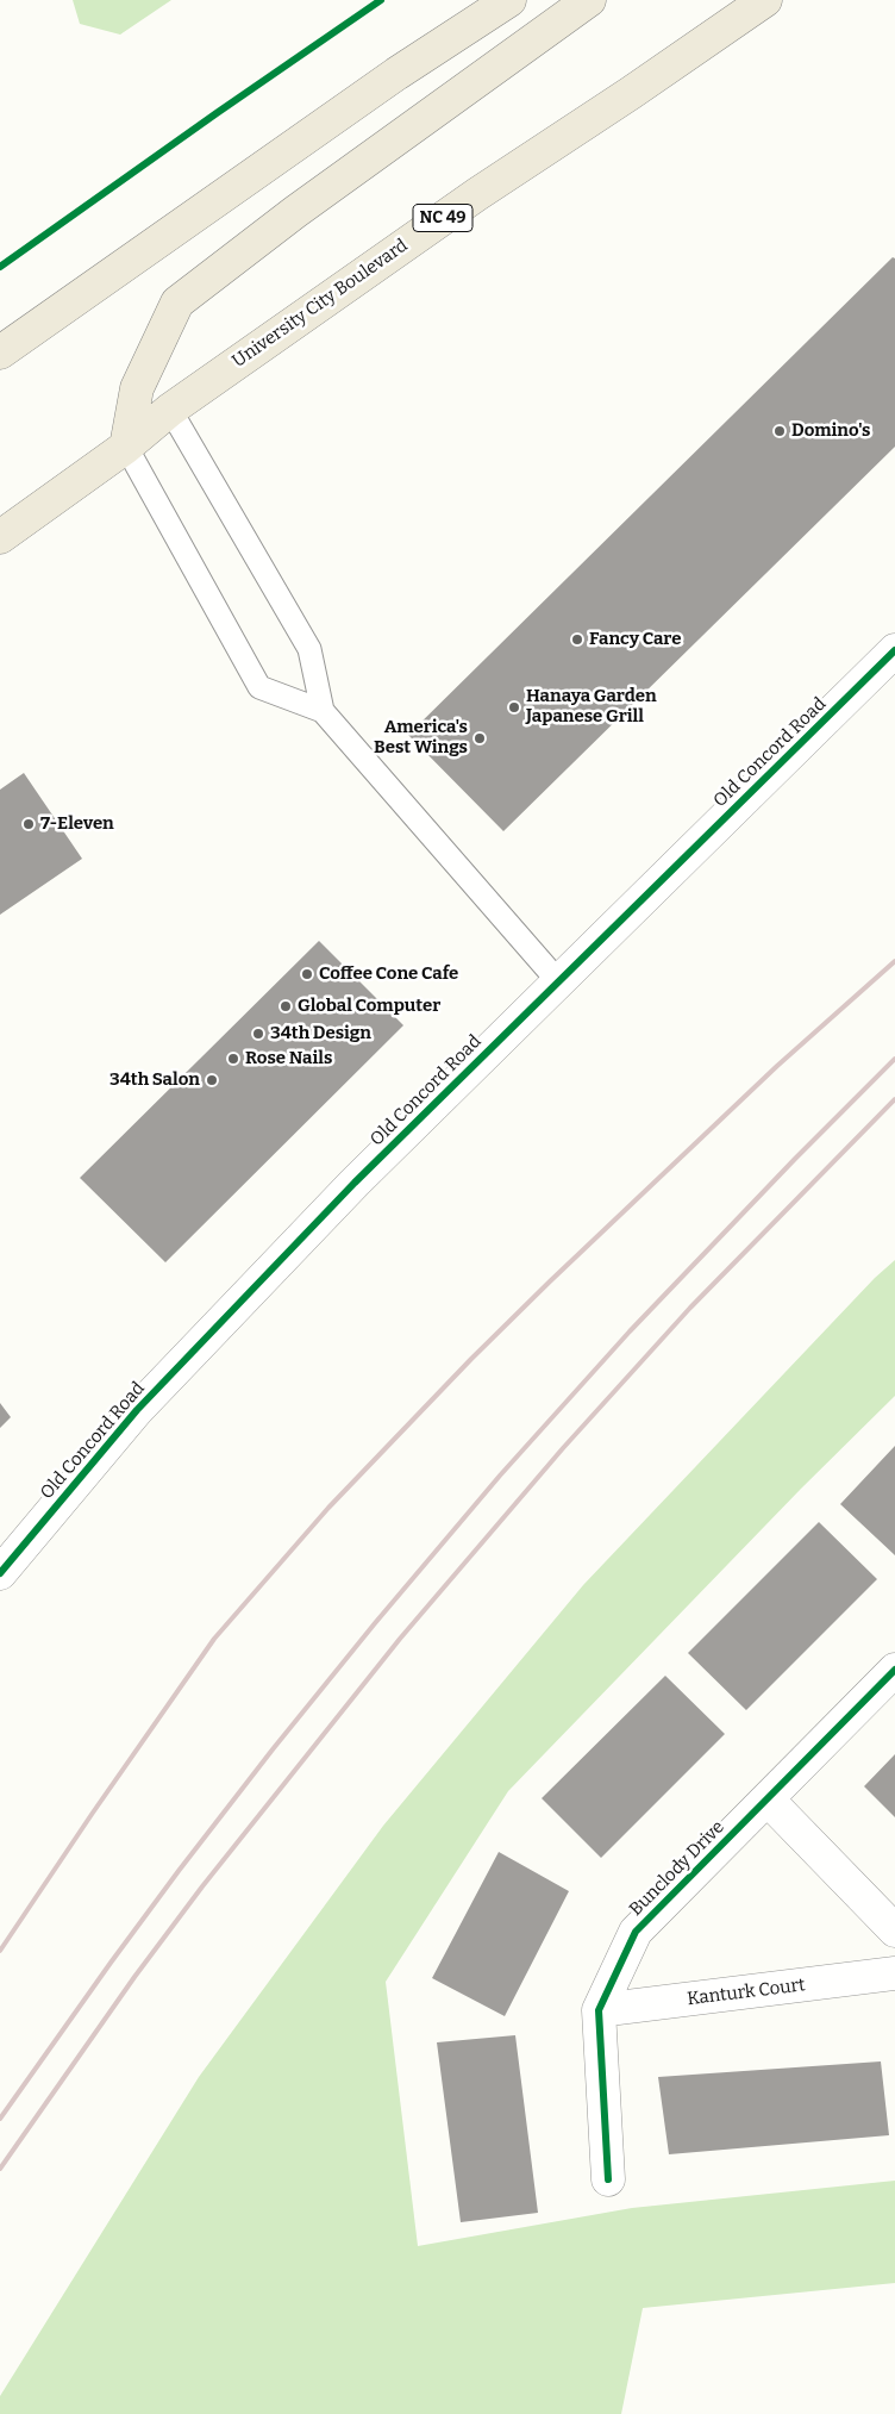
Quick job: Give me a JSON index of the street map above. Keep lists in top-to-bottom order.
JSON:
{
  "streets": {
    "main road": ["NC 49", "University City Boulevard"],
    "street": ["Old Concord Road", "Bunclody Drive", "Kanturk Court"]
  },
  "crossings": [
    ["Bunclody Drive", "Kanturk Court"]
  ],
  "places": [
    "Domino's",
    "Fancy Care",
    "Hanaya Garden Japanese Grill",
    "America's Best Wings",
    "7-Eleven",
    "Coffee Cone Cafe",
    "Global Computer",
    "34th Design",
    "Rose Nails",
    "34th Salon"
  ]
}
